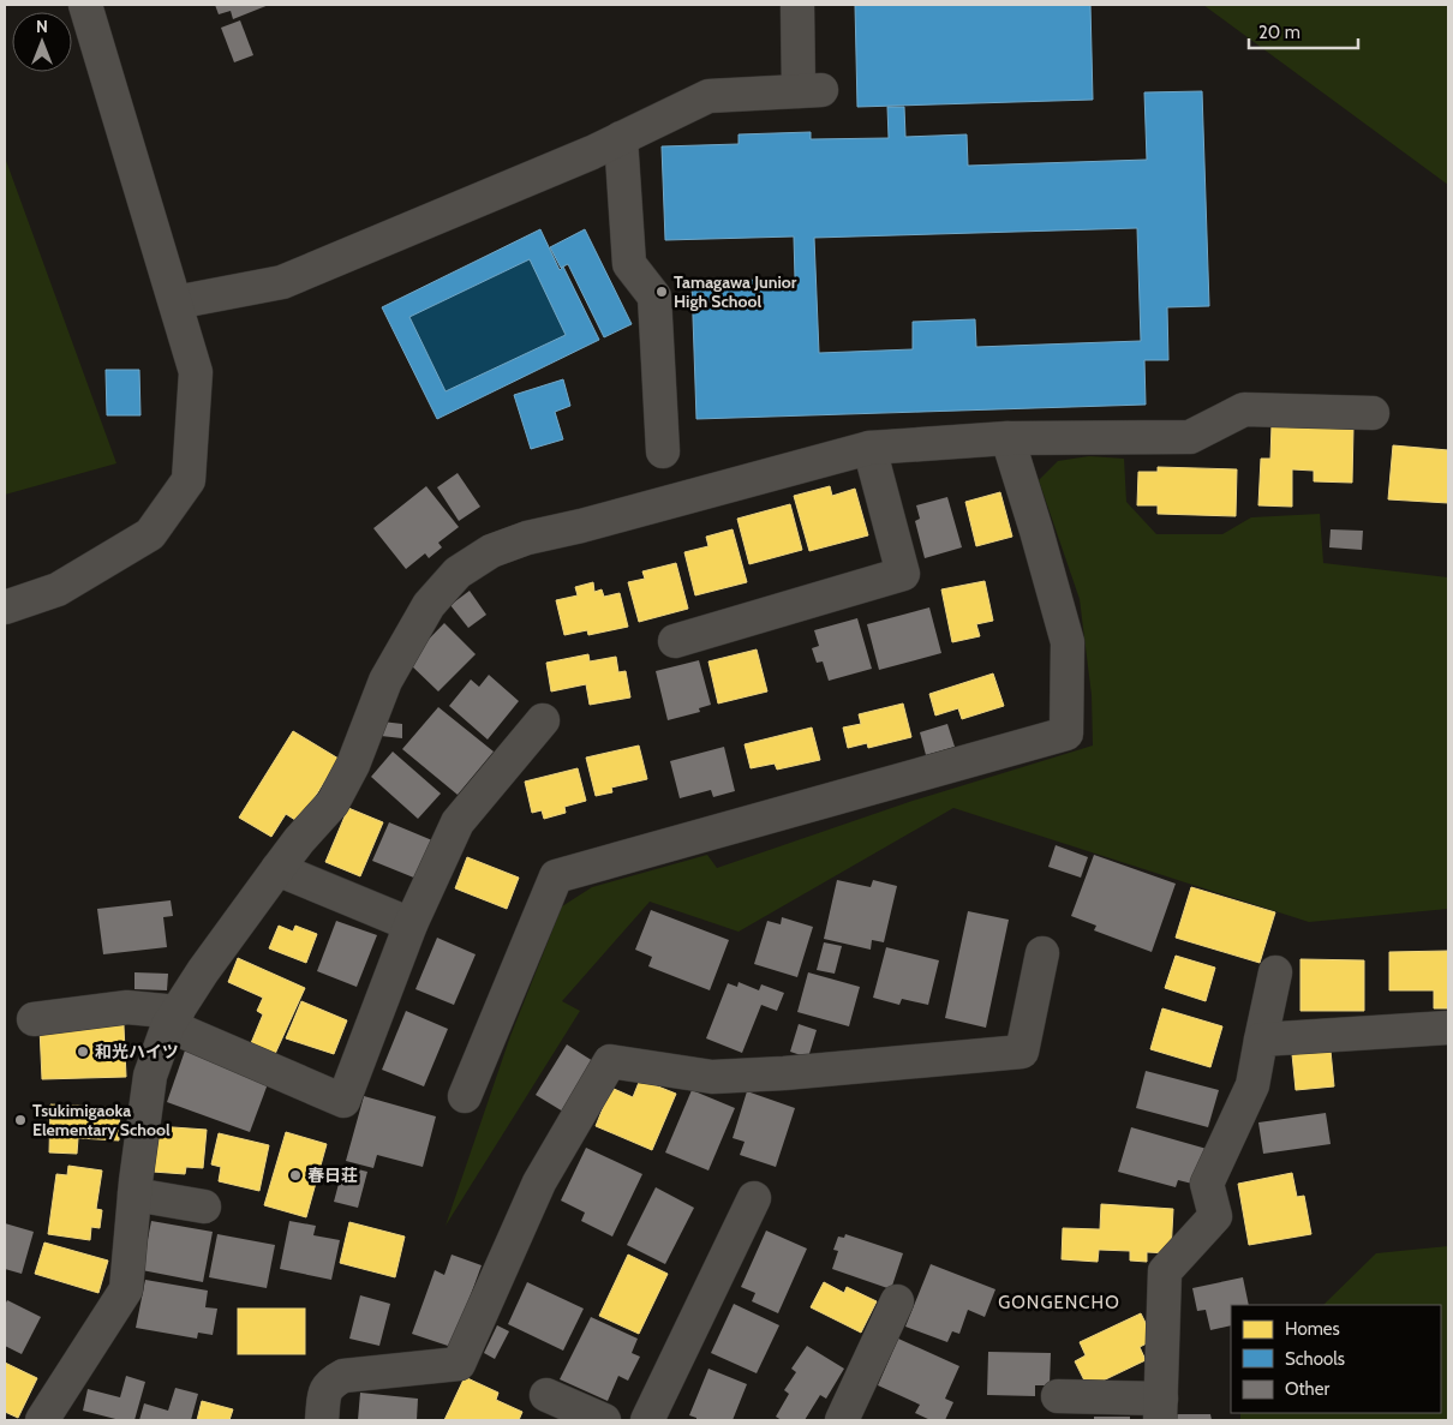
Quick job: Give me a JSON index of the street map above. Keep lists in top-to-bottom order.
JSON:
{
  "districts": ["GONGENCHO"],
  "places": [
    "Tamagawa Junior High School",
    "和光ハイツ",
    "Tsukimigaoka Elementary School",
    "春日荘"
  ],
  "legend": ["Homes", "Schools", "Other"],
  "scale_bar": "20 m",
  "north": "top"
}
